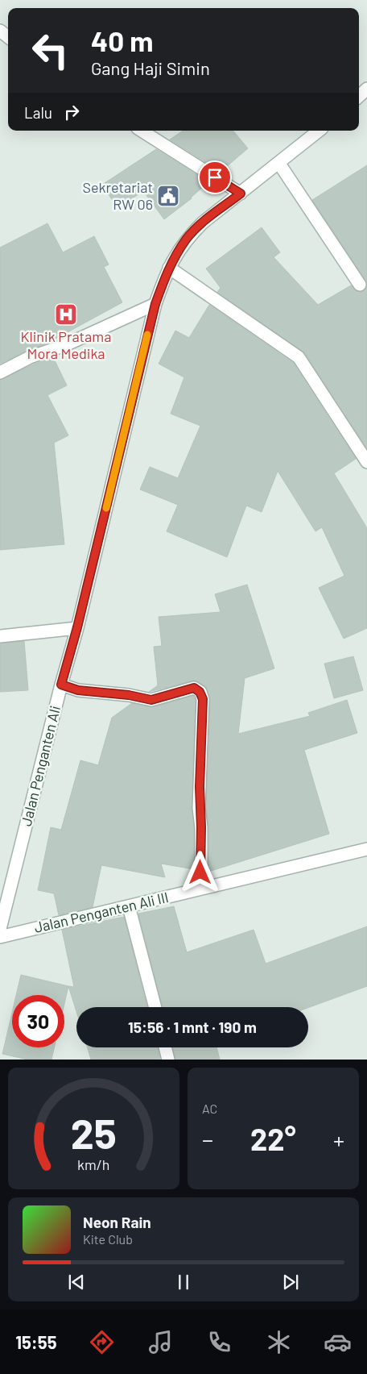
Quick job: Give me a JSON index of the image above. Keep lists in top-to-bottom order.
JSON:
{
  "streets": {
    "street": ["Jalan Penganten Ali", "Jalan Penganten Ali III"]
  },
  "places": {
    "public building": ["Sekretariat RW 06"],
    "hospital": ["Klinik Pratama Mora Medika"]
  },
  "page": {
    "turn": ["40 m", "Gang Haji Simin"],
    "then": "Lalu",
    "limit": "30",
    "trip": "15:56 · 1 mnt · 190 m",
    "tile": "AC",
    "heat": ["−", "22°", "+"],
    "song": ["Neon Rain", "Kite Club"],
    "tabs": "15:55",
    "gauge": ["25", "km/h"]
  }
}
